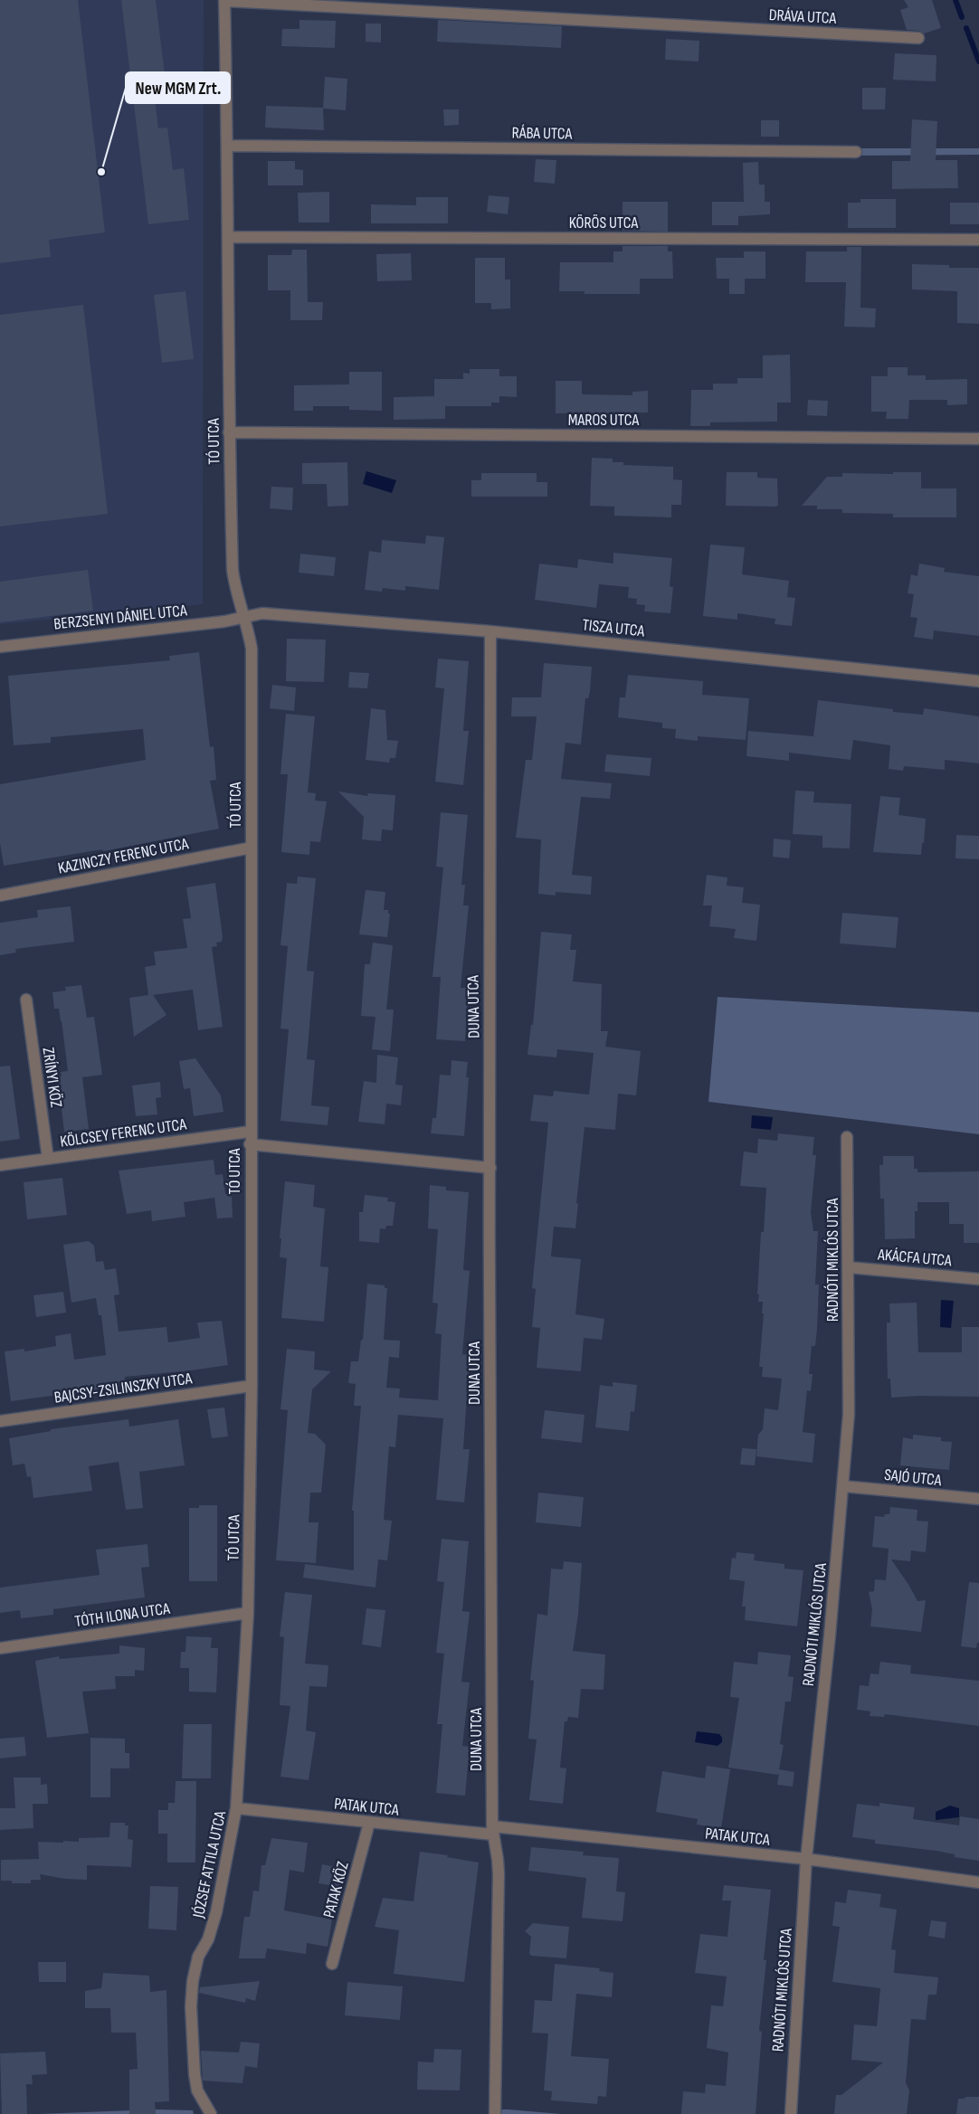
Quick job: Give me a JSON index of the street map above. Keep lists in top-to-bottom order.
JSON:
{
  "streets": {
    "street": [
      "DRÁVA UTCA",
      "RÁBA UTCA",
      "KÖRÖS UTCA",
      "MAROS UTCA",
      "TÓ UTCA",
      "BERZSENYI DÁNIEL UTCA",
      "TISZA UTCA",
      "KAZINCZY FERENC UTCA",
      "DUNA UTCA",
      "ZRÍNYI KÖZ",
      "KÖLCSEY FERENC UTCA",
      "AKÁCFA UTCA",
      "RADNÓTI MIKLÓS UTCA",
      "BAJCSY-ZSILINSZKY UTCA",
      "SAJÓ UTCA",
      "TÓTH ILONA UTCA",
      "PATAK UTCA",
      "JÓZSEF ATTILA UTCA",
      "PATAK KÖZ"
    ]
  },
  "crossings": [
    ["DRÁVA UTCA", "TÓ UTCA"],
    ["RÁBA UTCA", "TÓ UTCA"],
    ["KÖRÖS UTCA", "TÓ UTCA"],
    ["MAROS UTCA", "TÓ UTCA"],
    ["TÓ UTCA", "BERZSENYI DÁNIEL UTCA"],
    ["TÓ UTCA", "TISZA UTCA"],
    ["TÓ UTCA", "KAZINCZY FERENC UTCA"],
    ["TÓ UTCA", "KÖLCSEY FERENC UTCA"],
    ["TÓ UTCA", "BAJCSY-ZSILINSZKY UTCA"],
    ["TÓ UTCA", "TÓTH ILONA UTCA"],
    ["TÓ UTCA", "JÓZSEF ATTILA UTCA"],
    ["BERZSENYI DÁNIEL UTCA", "TISZA UTCA"],
    ["TISZA UTCA", "DUNA UTCA"],
    ["DUNA UTCA", "PATAK UTCA"],
    ["ZRÍNYI KÖZ", "KÖLCSEY FERENC UTCA"],
    ["AKÁCFA UTCA", "RADNÓTI MIKLÓS UTCA"],
    ["RADNÓTI MIKLÓS UTCA", "SAJÓ UTCA"],
    ["RADNÓTI MIKLÓS UTCA", "PATAK UTCA"],
    ["TÓTH ILONA UTCA", "JÓZSEF ATTILA UTCA"],
    ["PATAK UTCA", "JÓZSEF ATTILA UTCA"],
    ["PATAK UTCA", "PATAK KÖZ"]
  ],
  "places": ["New MGM Zrt."]
}
